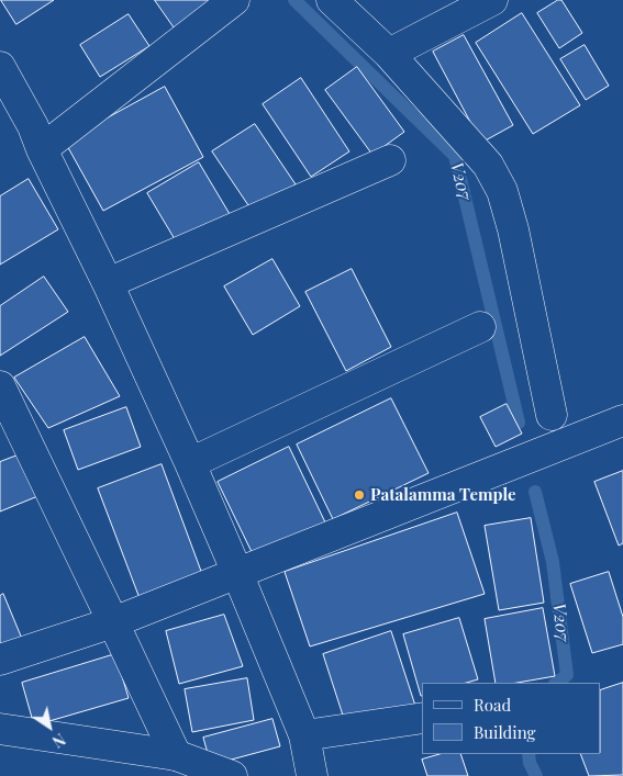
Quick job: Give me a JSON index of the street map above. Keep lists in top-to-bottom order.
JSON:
{
  "water": ["V207"],
  "places": ["Patalamma Temple"],
  "legend": ["Road", "Building"],
  "north": "bottom right"
}
